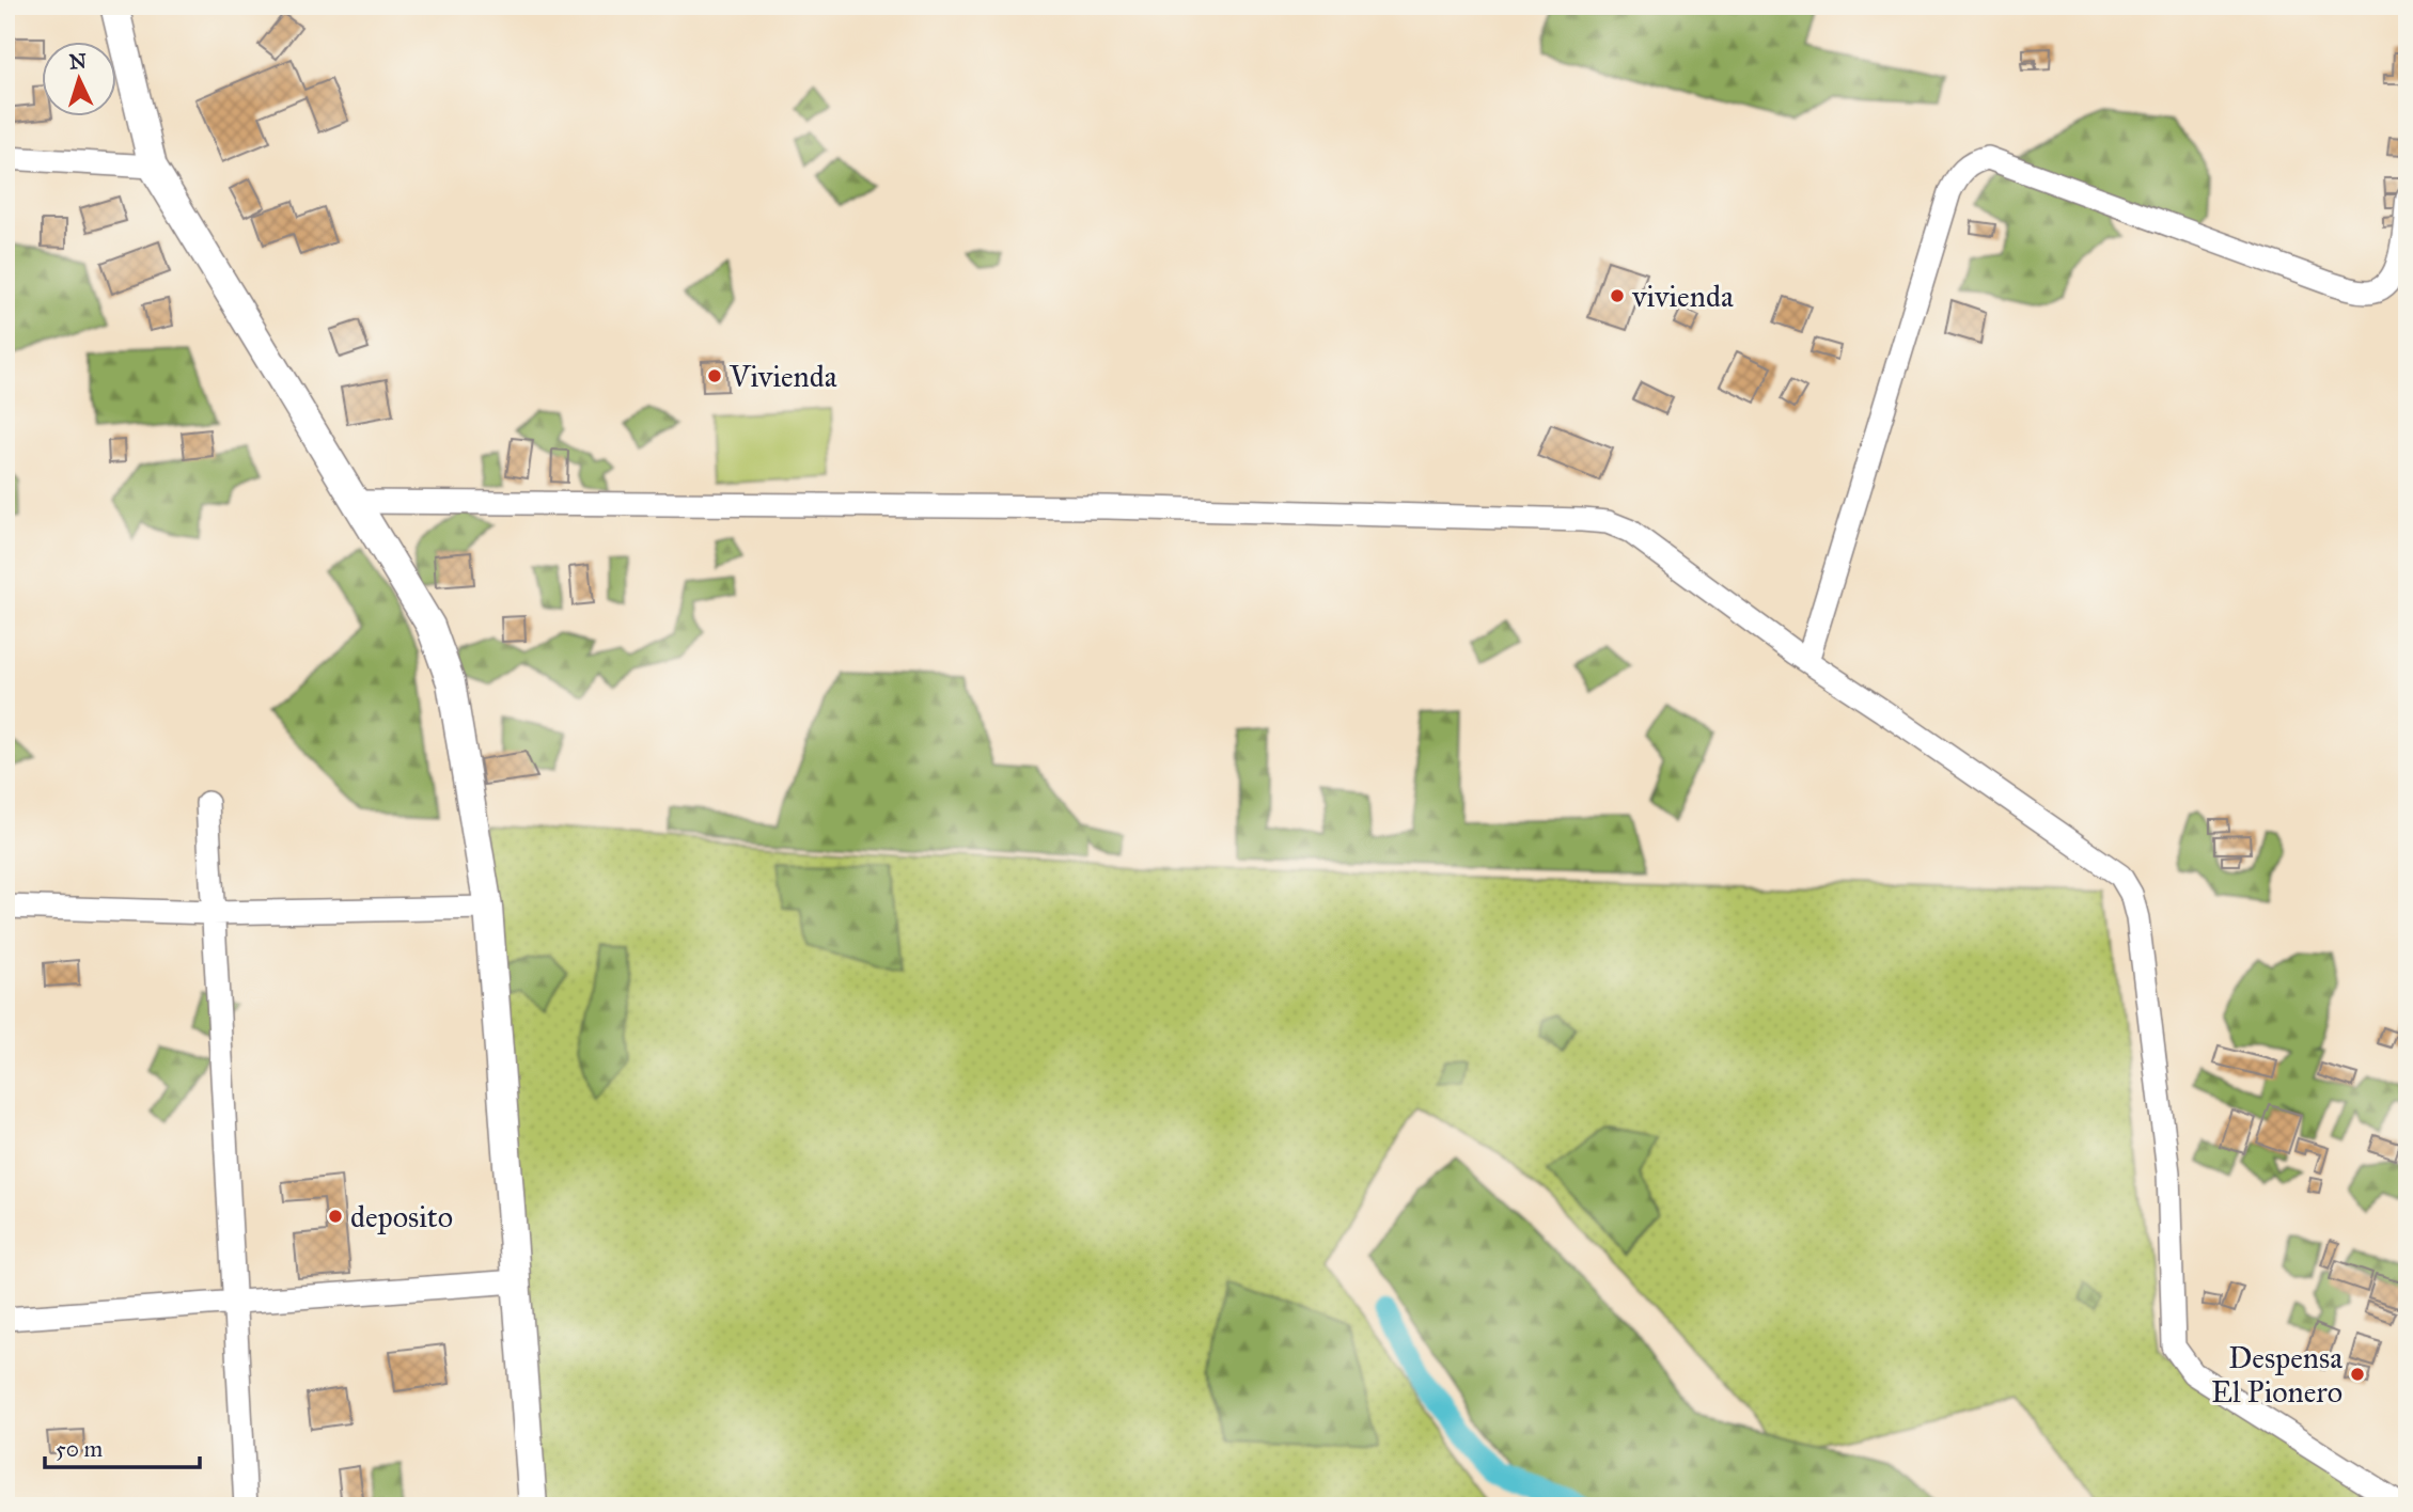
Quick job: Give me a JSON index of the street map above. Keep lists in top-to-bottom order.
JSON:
{
  "places": [
    "vivienda",
    "Vivienda",
    "deposito",
    "Despensa El Pionero"
  ],
  "scale_bar": "50 m",
  "north": "top"
}
